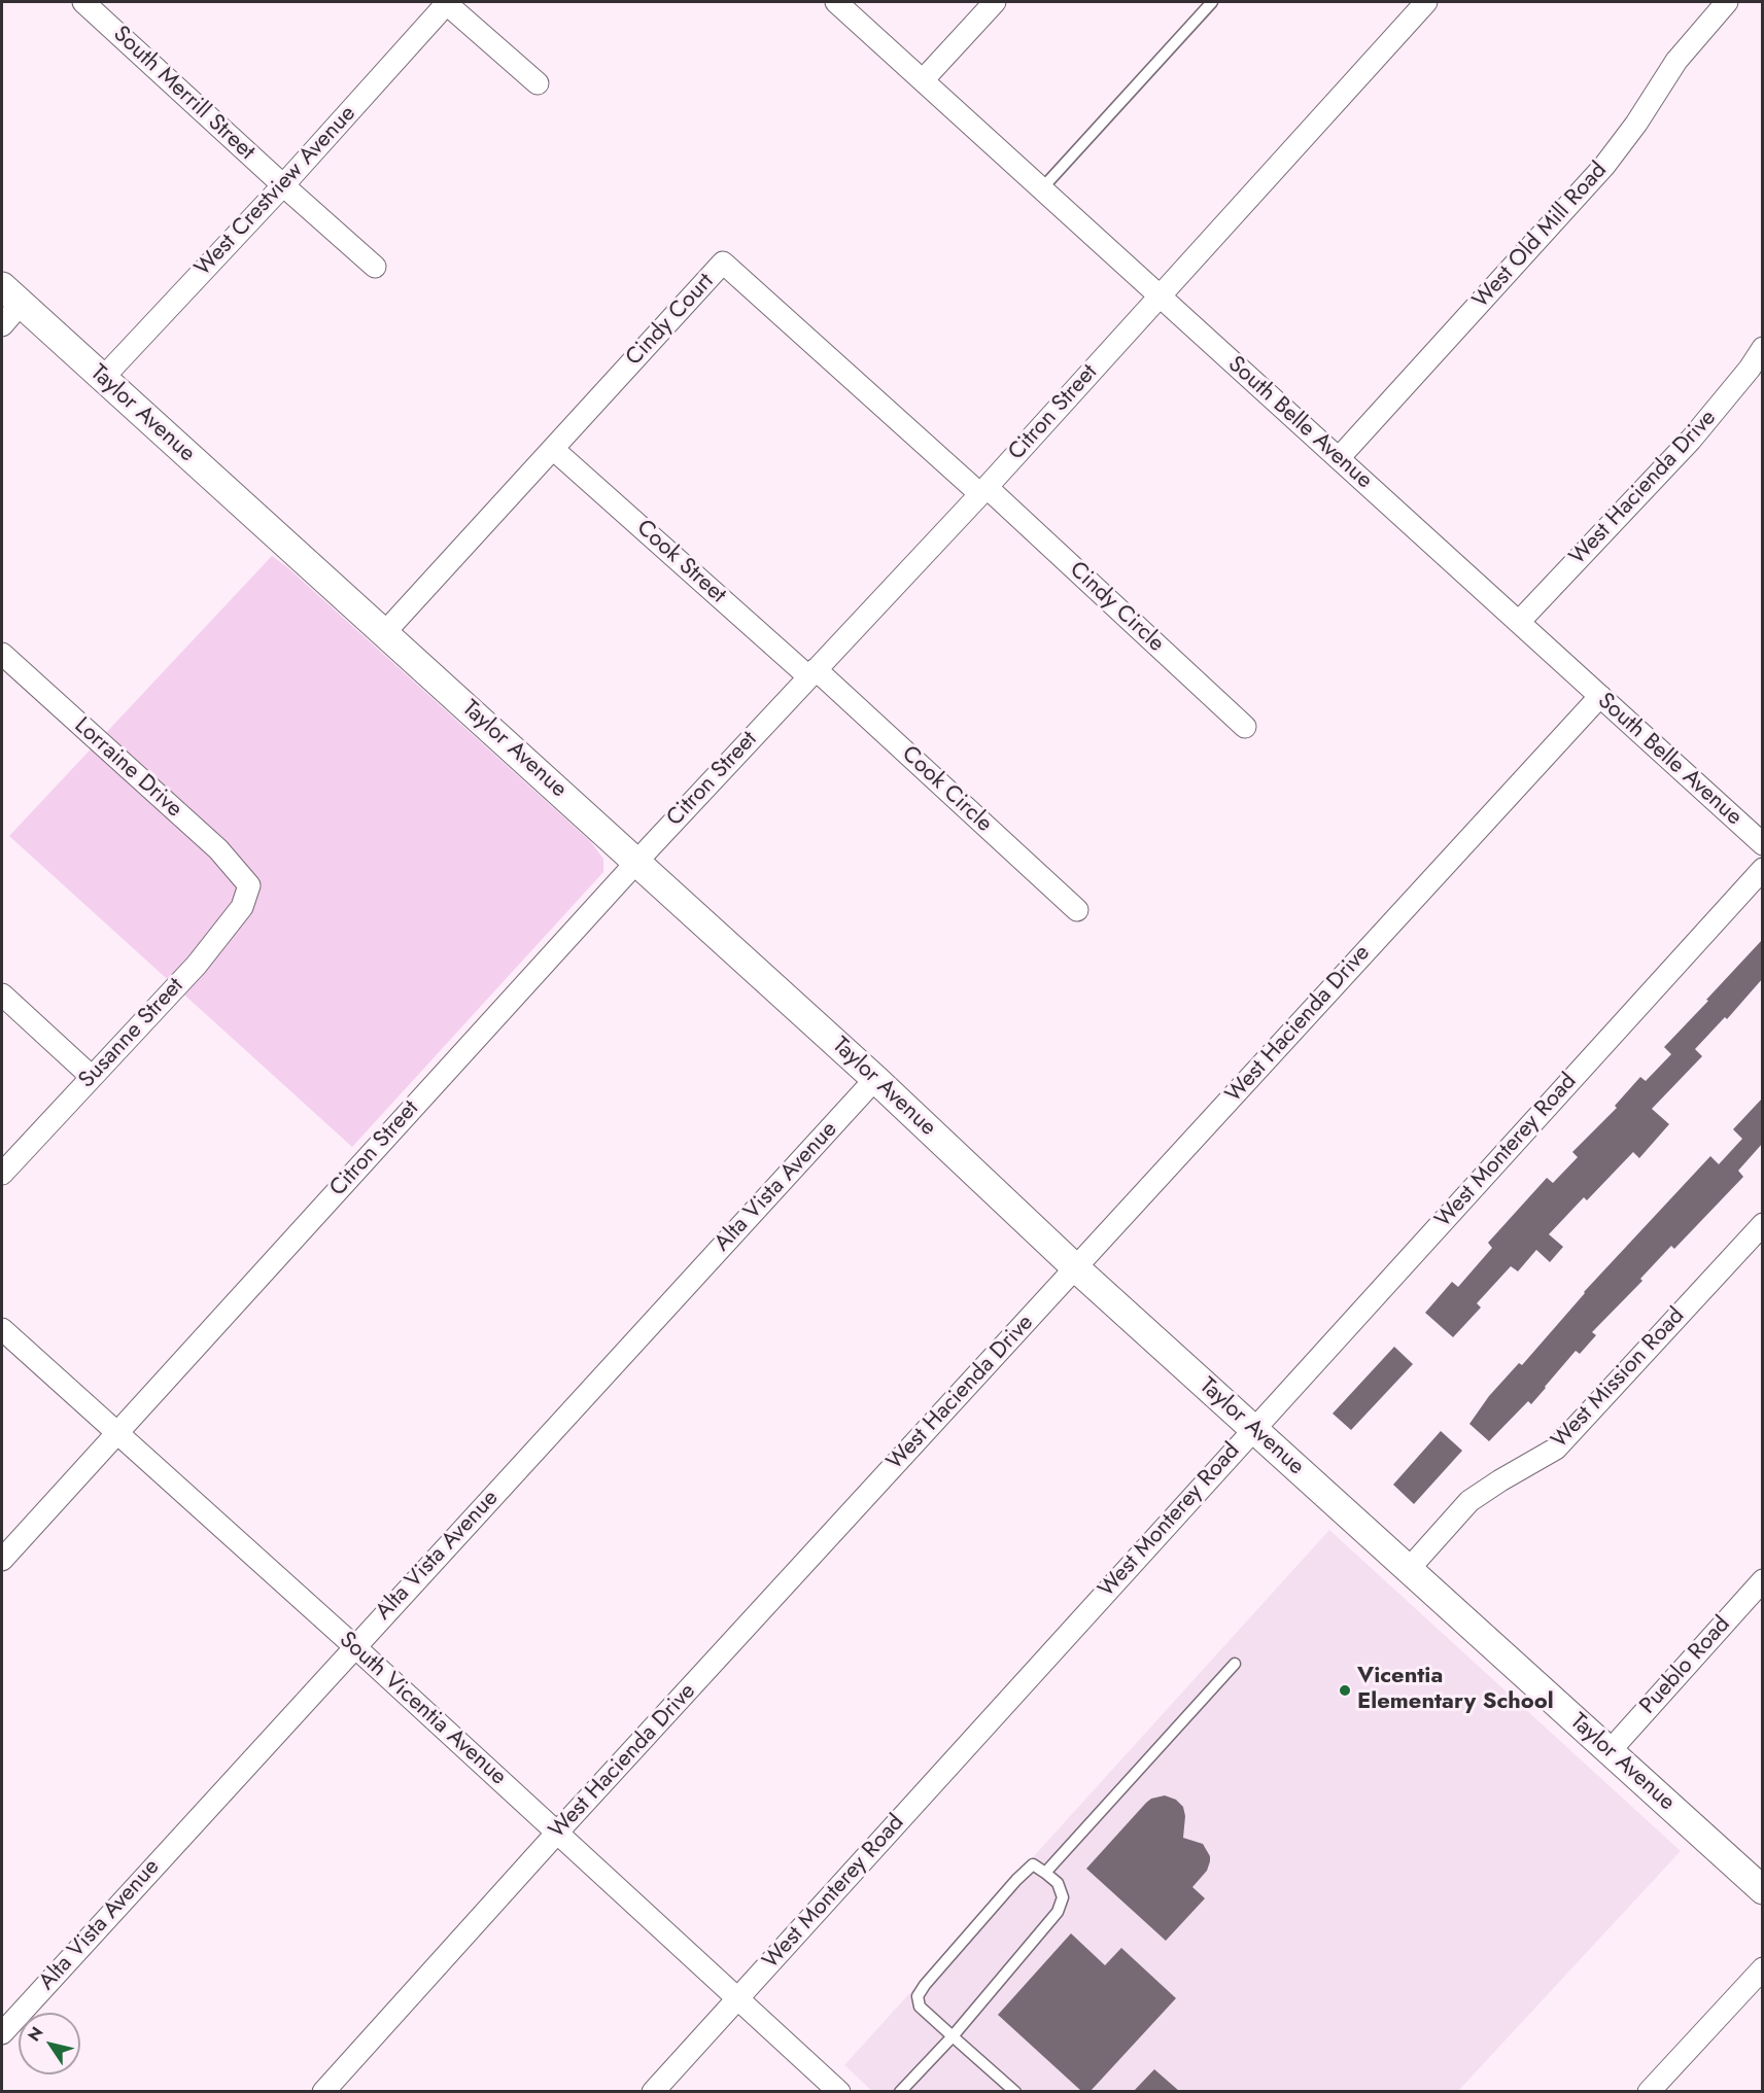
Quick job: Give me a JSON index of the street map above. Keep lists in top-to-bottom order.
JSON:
{
  "streets": {
    "street": [
      "South Merrill Street",
      "West Crestview Avenue",
      "West Old Mill Road",
      "Cindy Court",
      "Citron Street",
      "Taylor Avenue",
      "South Belle Avenue",
      "West Hacienda Drive",
      "Cook Street",
      "Cindy Circle",
      "Lorraine Drive",
      "Cook Circle",
      "Susanne Street",
      "West Monterey Road",
      "Alta Vista Avenue",
      "West Mission Road",
      "Pueblo Road",
      "South Vicentia Avenue"
    ]
  },
  "crossings": [
    ["South Merrill Street", "West Crestview Avenue"],
    ["West Crestview Avenue", "Taylor Avenue"],
    ["West Old Mill Road", "South Belle Avenue"],
    ["Cindy Court", "Citron Street"],
    ["Cindy Court", "Taylor Avenue"],
    ["Cindy Court", "Cook Street"],
    ["Cindy Court", "Cindy Circle"],
    ["Citron Street", "Taylor Avenue"],
    ["Citron Street", "South Belle Avenue"],
    ["Citron Street", "Cook Street"],
    ["Citron Street", "Cindy Circle"],
    ["Citron Street", "Cook Circle"],
    ["Citron Street", "South Vicentia Avenue"],
    ["Taylor Avenue", "West Hacienda Drive"],
    ["Taylor Avenue", "West Monterey Road"],
    ["Taylor Avenue", "Alta Vista Avenue"],
    ["Taylor Avenue", "West Mission Road"],
    ["Taylor Avenue", "Pueblo Road"],
    ["South Belle Avenue", "West Hacienda Drive"],
    ["West Hacienda Drive", "South Vicentia Avenue"],
    ["Cook Street", "Cook Circle"],
    ["Lorraine Drive", "Susanne Street"],
    ["West Monterey Road", "South Vicentia Avenue"],
    ["Alta Vista Avenue", "South Vicentia Avenue"]
  ],
  "places": ["Vicentia Elementary School"],
  "north": "top left"
}
